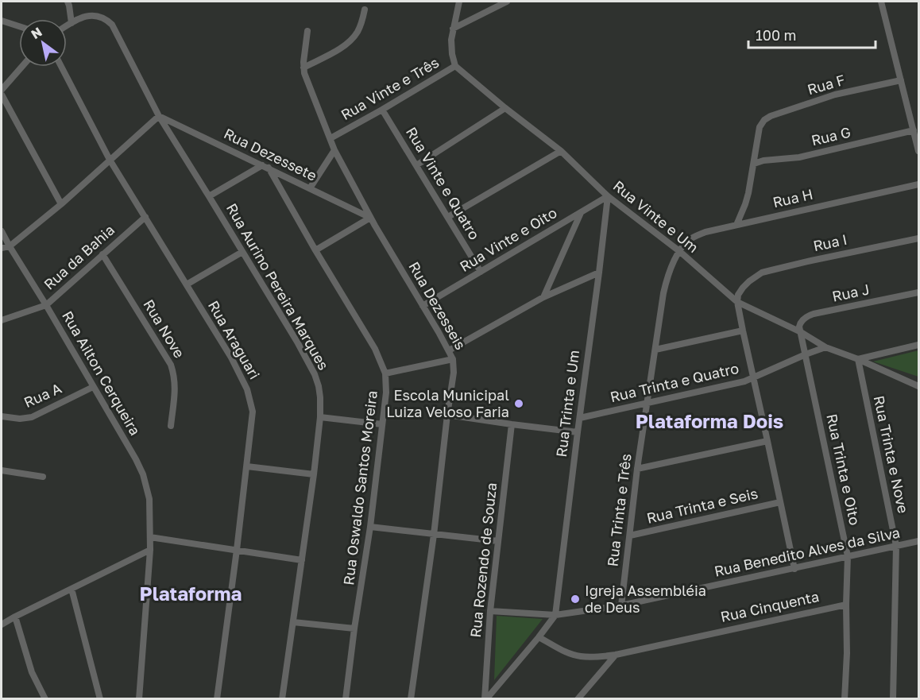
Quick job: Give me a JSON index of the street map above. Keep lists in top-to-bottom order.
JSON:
{
  "streets": {
    "street": [
      "Rua F",
      "Rua Vinte e Três",
      "Rua G",
      "Rua Dezessete",
      "Rua Vinte e Quatro",
      "Rua H",
      "Rua Vinte e Um",
      "Rua Vinte e Oito",
      "Rua I",
      "Rua da Bahia",
      "Rua Aurino Pereira Marques",
      "Rua J",
      "Rua Dezesseis",
      "Rua Nove",
      "Rua Araguari",
      "Rua Ailton Cerqueira",
      "Rua Trinta e Quatro",
      "Rua A",
      "Rua Trinta e Um",
      "Rua Trinta e Nove",
      "Rua Trinta e Oito",
      "Rua Oswaldo Santos Moreira",
      "Rua Trinta e Seis",
      "Rua Trinta e Três",
      "Rua Benedito Alves da Silva",
      "Rua Rozendo de Souza",
      "Rua Cinquenta"
    ]
  },
  "crossings": [
    ["Rua F", "Rua G"],
    ["Rua Vinte e Três", "Rua Vinte e Quatro"],
    ["Rua Vinte e Três", "Rua Vinte e Um"],
    ["Rua Vinte e Três", "Rua Dezesseis"],
    ["Rua Dezessete", "Rua Aurino Pereira Marques"],
    ["Rua Dezessete", "Rua Dezesseis"],
    ["Rua Dezessete", "Rua Oswaldo Santos Moreira"],
    ["Rua Vinte e Quatro", "Rua Vinte e Oito"],
    ["Rua H", "Rua Vinte e Um"],
    ["Rua H", "Rua Trinta e Três"],
    ["Rua Vinte e Um", "Rua Vinte e Oito"],
    ["Rua Vinte e Um", "Rua I"],
    ["Rua Vinte e Um", "Rua J"],
    ["Rua Vinte e Um", "Rua Trinta e Quatro"],
    ["Rua Vinte e Um", "Rua Trinta e Um"],
    ["Rua Vinte e Um", "Rua Trinta e Nove"],
    ["Rua Vinte e Um", "Rua Trinta e Oito"],
    ["Rua Vinte e Um", "Rua Trinta e Três"],
    ["Rua Vinte e Oito", "Rua Dezesseis"],
    ["Rua Vinte e Oito", "Rua Trinta e Um"],
    ["Rua da Bahia", "Rua Nove"],
    ["Rua da Bahia", "Rua Araguari"],
    ["Rua da Bahia", "Rua Ailton Cerqueira"],
    ["Rua J", "Rua Trinta e Oito"],
    ["Rua Ailton Cerqueira", "Rua A"],
    ["Rua Trinta e Quatro", "Rua Trinta e Um"],
    ["Rua Trinta e Quatro", "Rua Trinta e Oito"],
    ["Rua Trinta e Quatro", "Rua Trinta e Três"],
    ["Rua Trinta e Um", "Rua Benedito Alves da Silva"],
    ["Rua Trinta e Nove", "Rua Benedito Alves da Silva"],
    ["Rua Trinta e Oito", "Rua Benedito Alves da Silva"],
    ["Rua Trinta e Oito", "Rua Cinquenta"],
    ["Rua Trinta e Seis", "Rua Trinta e Três"],
    ["Rua Trinta e Três", "Rua Benedito Alves da Silva"],
    ["Rua Benedito Alves da Silva", "Rua Rozendo de Souza"]
  ],
  "districts": ["Plataforma Dois", "Plataforma"],
  "places": ["Escola Municipal Luiza Veloso Faria", "Igreja Assembléia de Deus"],
  "scale_bar": "100 m",
  "north": "top left"
}
